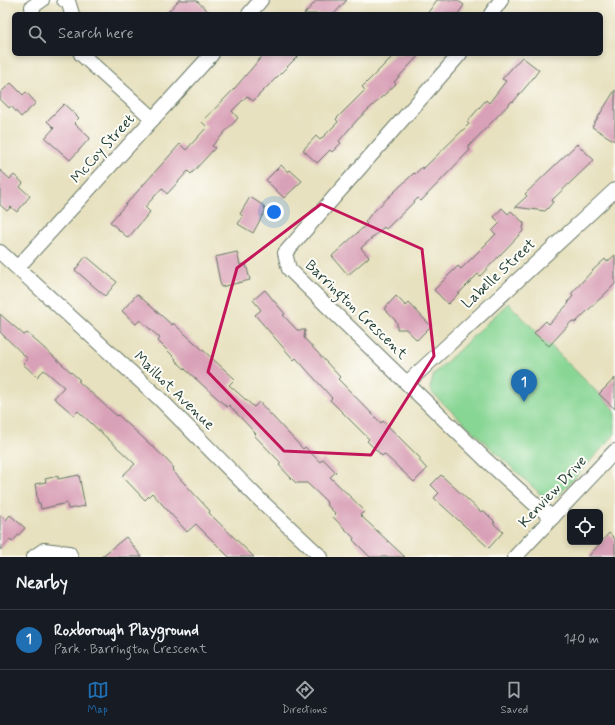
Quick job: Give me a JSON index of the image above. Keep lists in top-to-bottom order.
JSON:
{
  "streets": {
    "street": [
      "McCoy Street",
      "Labelle Street",
      "Barrington Crescent",
      "Mailhot Avenue",
      "Kenview Drive"
    ]
  },
  "crossings": [
    ["McCoy Street", "Mailhot Avenue"],
    ["Labelle Street", "Barrington Crescent"],
    ["Barrington Crescent", "Kenview Drive"]
  ],
  "page": {
    "search": "Search here",
    "pins": "1",
    "heading": "Nearby",
    "list": [
      {
        "mark": "1",
        "name": "Roxborough Playground",
        "note": "Park · Barrington Crescent",
        "value": "140 m"
      }
    ],
    "nav": ["Map", "Directions", "Saved"]
  }
}
